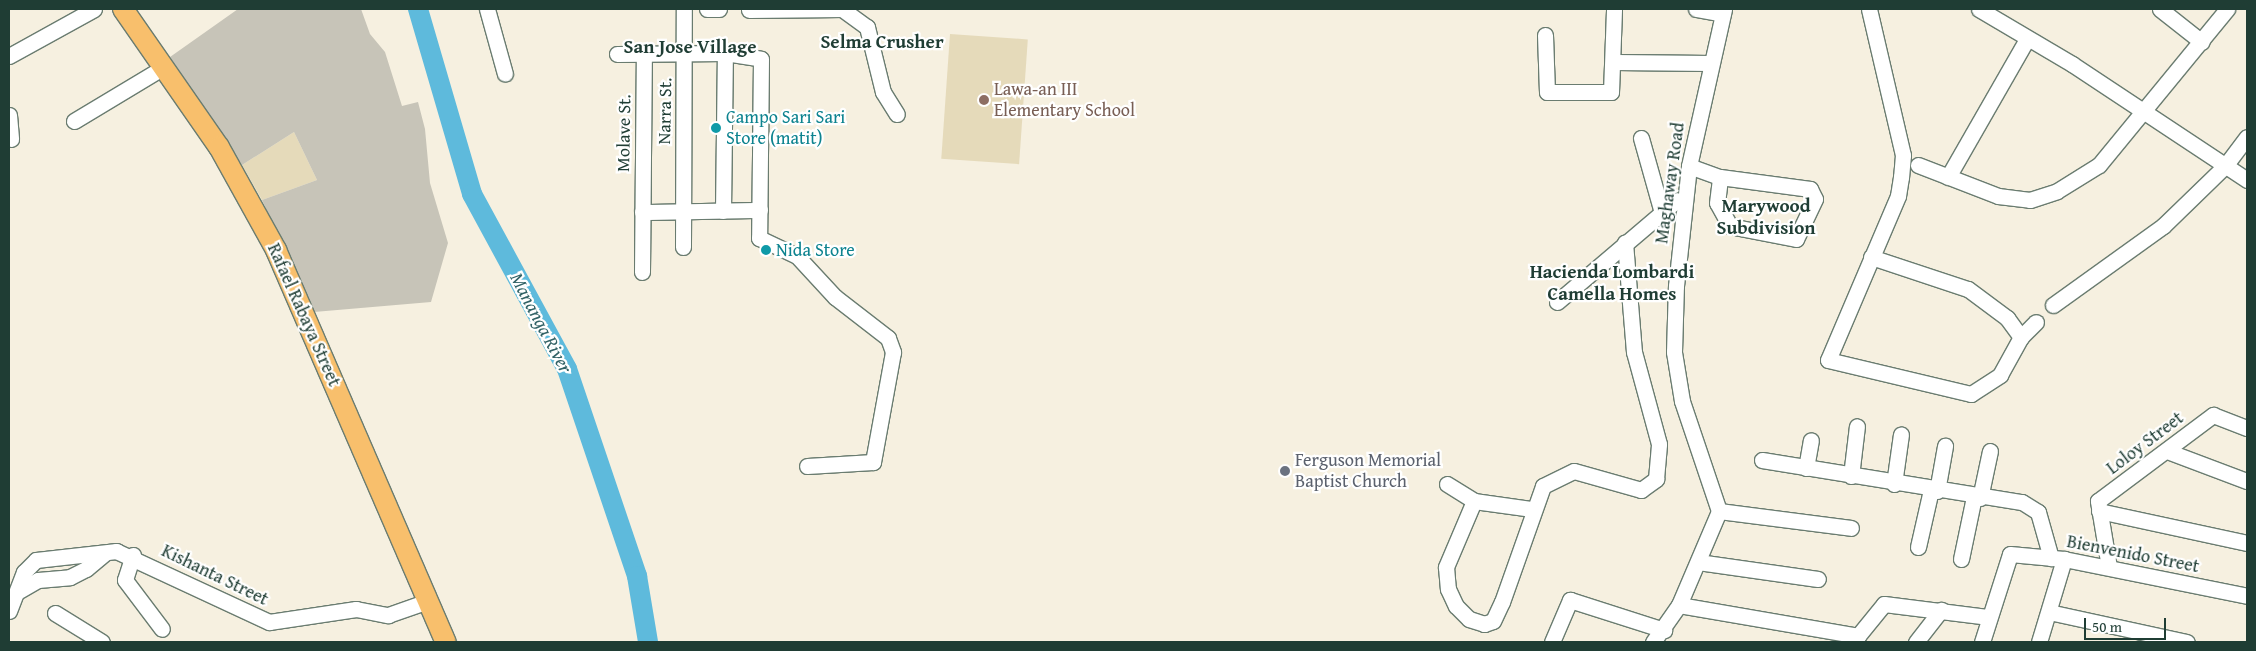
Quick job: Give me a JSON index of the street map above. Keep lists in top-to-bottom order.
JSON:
{
  "streets": {
    "main road": ["Rafael Rabaya Street"],
    "street": [
      "Narra St.",
      "Molave St.",
      "Maghaway Road",
      "Loloy Street",
      "Bienvenido Street",
      "Kishanta Street"
    ]
  },
  "crossings": [
    ["Rafael Rabaya Street", "Kishanta Street"]
  ],
  "districts": [
    "Selma Crusher",
    "San Jose Village",
    "Marywood Subdivision",
    "Hacienda Lombardi Camella Homes"
  ],
  "water": ["Mananga River"],
  "places": [
    "Lawa-an Ⅲ Elementary School",
    "Campo Sari Sari Store (matit)",
    "Nida Store",
    "Ferguson Memorial Baptist Church"
  ],
  "scale_bar": "50 m"
}
